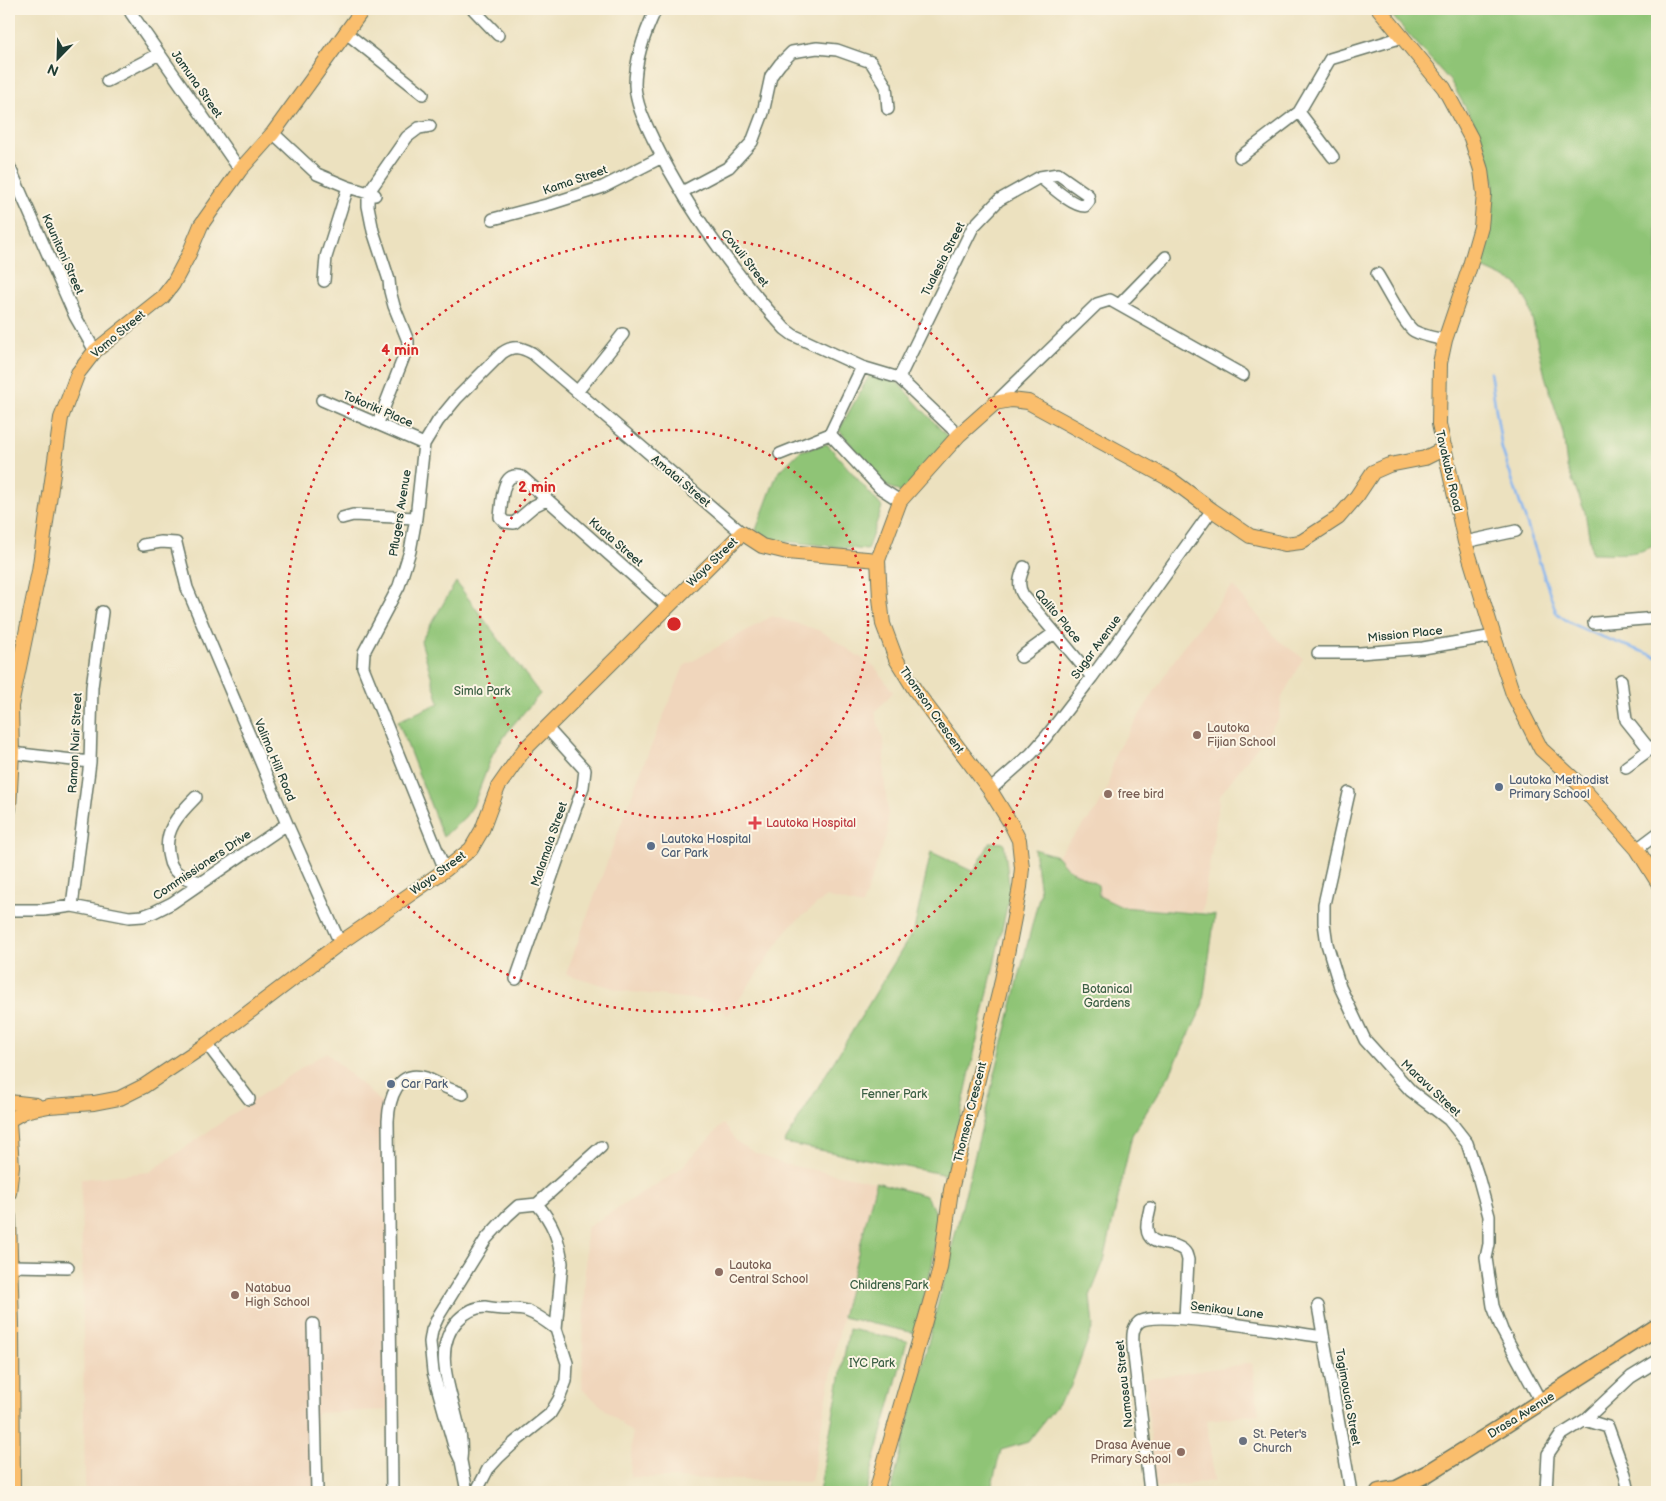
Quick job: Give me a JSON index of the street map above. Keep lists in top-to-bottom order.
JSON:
{
  "streets": {
    "highway": ["Drasa Avenue"],
    "main road": [
      "Vomo Street",
      "Tavakubu Road",
      "Amatai Street",
      "Waya Street",
      "Thomson Crescent"
    ],
    "street": [
      "Jamuna Street",
      "Kama Street",
      "Kaunitoni Street",
      "Covuli Street",
      "Tualesia Street",
      "Tokoriki Place",
      "Pflugers Avenue",
      "Kuata Street",
      "Qalito Place",
      "Mission Place",
      "Sugar Avenue",
      "Raman Nair Street",
      "Valima Hill Road",
      "Malamala Street",
      "Commissioners Drive",
      "Maravu Street",
      "Senikau Lane",
      "Namosau Street",
      "Tagimoucia Street"
    ]
  },
  "crossings": [
    ["Jamuna Street", "Vomo Street"],
    ["Kama Street", "Covuli Street"],
    ["Kaunitoni Street", "Vomo Street"],
    ["Covuli Street", "Tualesia Street"],
    ["Covuli Street", "Thomson Crescent"],
    ["Tokoriki Place", "Pflugers Avenue"],
    ["Tavakubu Road", "Mission Place"],
    ["Amatai Street", "Pflugers Avenue"],
    ["Amatai Street", "Waya Street"],
    ["Amatai Street", "Thomson Crescent"],
    ["Pflugers Avenue", "Waya Street"],
    ["Kuata Street", "Waya Street"],
    ["Waya Street", "Valima Hill Road"],
    ["Waya Street", "Malamala Street"],
    ["Qalito Place", "Sugar Avenue"],
    ["Sugar Avenue", "Thomson Crescent"],
    ["Raman Nair Street", "Commissioners Drive"],
    ["Valima Hill Road", "Commissioners Drive"],
    ["Maravu Street", "Drasa Avenue"],
    ["Senikau Lane", "Namosau Street"],
    ["Senikau Lane", "Tagimoucia Street"]
  ],
  "parks": [
    "Simla Park",
    "Botanical Gardens",
    "Fenner Park",
    "Childrens Park",
    "IYC Park"
  ],
  "places": {
    "other": [
      "Lautoka Fijian School",
      "Lautoka Methodist Primary School",
      "free bird",
      "Lautoka Hospital Car Park",
      "Car Park",
      "Lautoka Central School",
      "Natabua High School",
      "St. Peter's Church",
      "Drasa Avenue Primary School"
    ],
    "health": ["Lautoka Hospital"]
  },
  "north": "bottom left",
  "rings": ["4 min", "2 min"]
}
